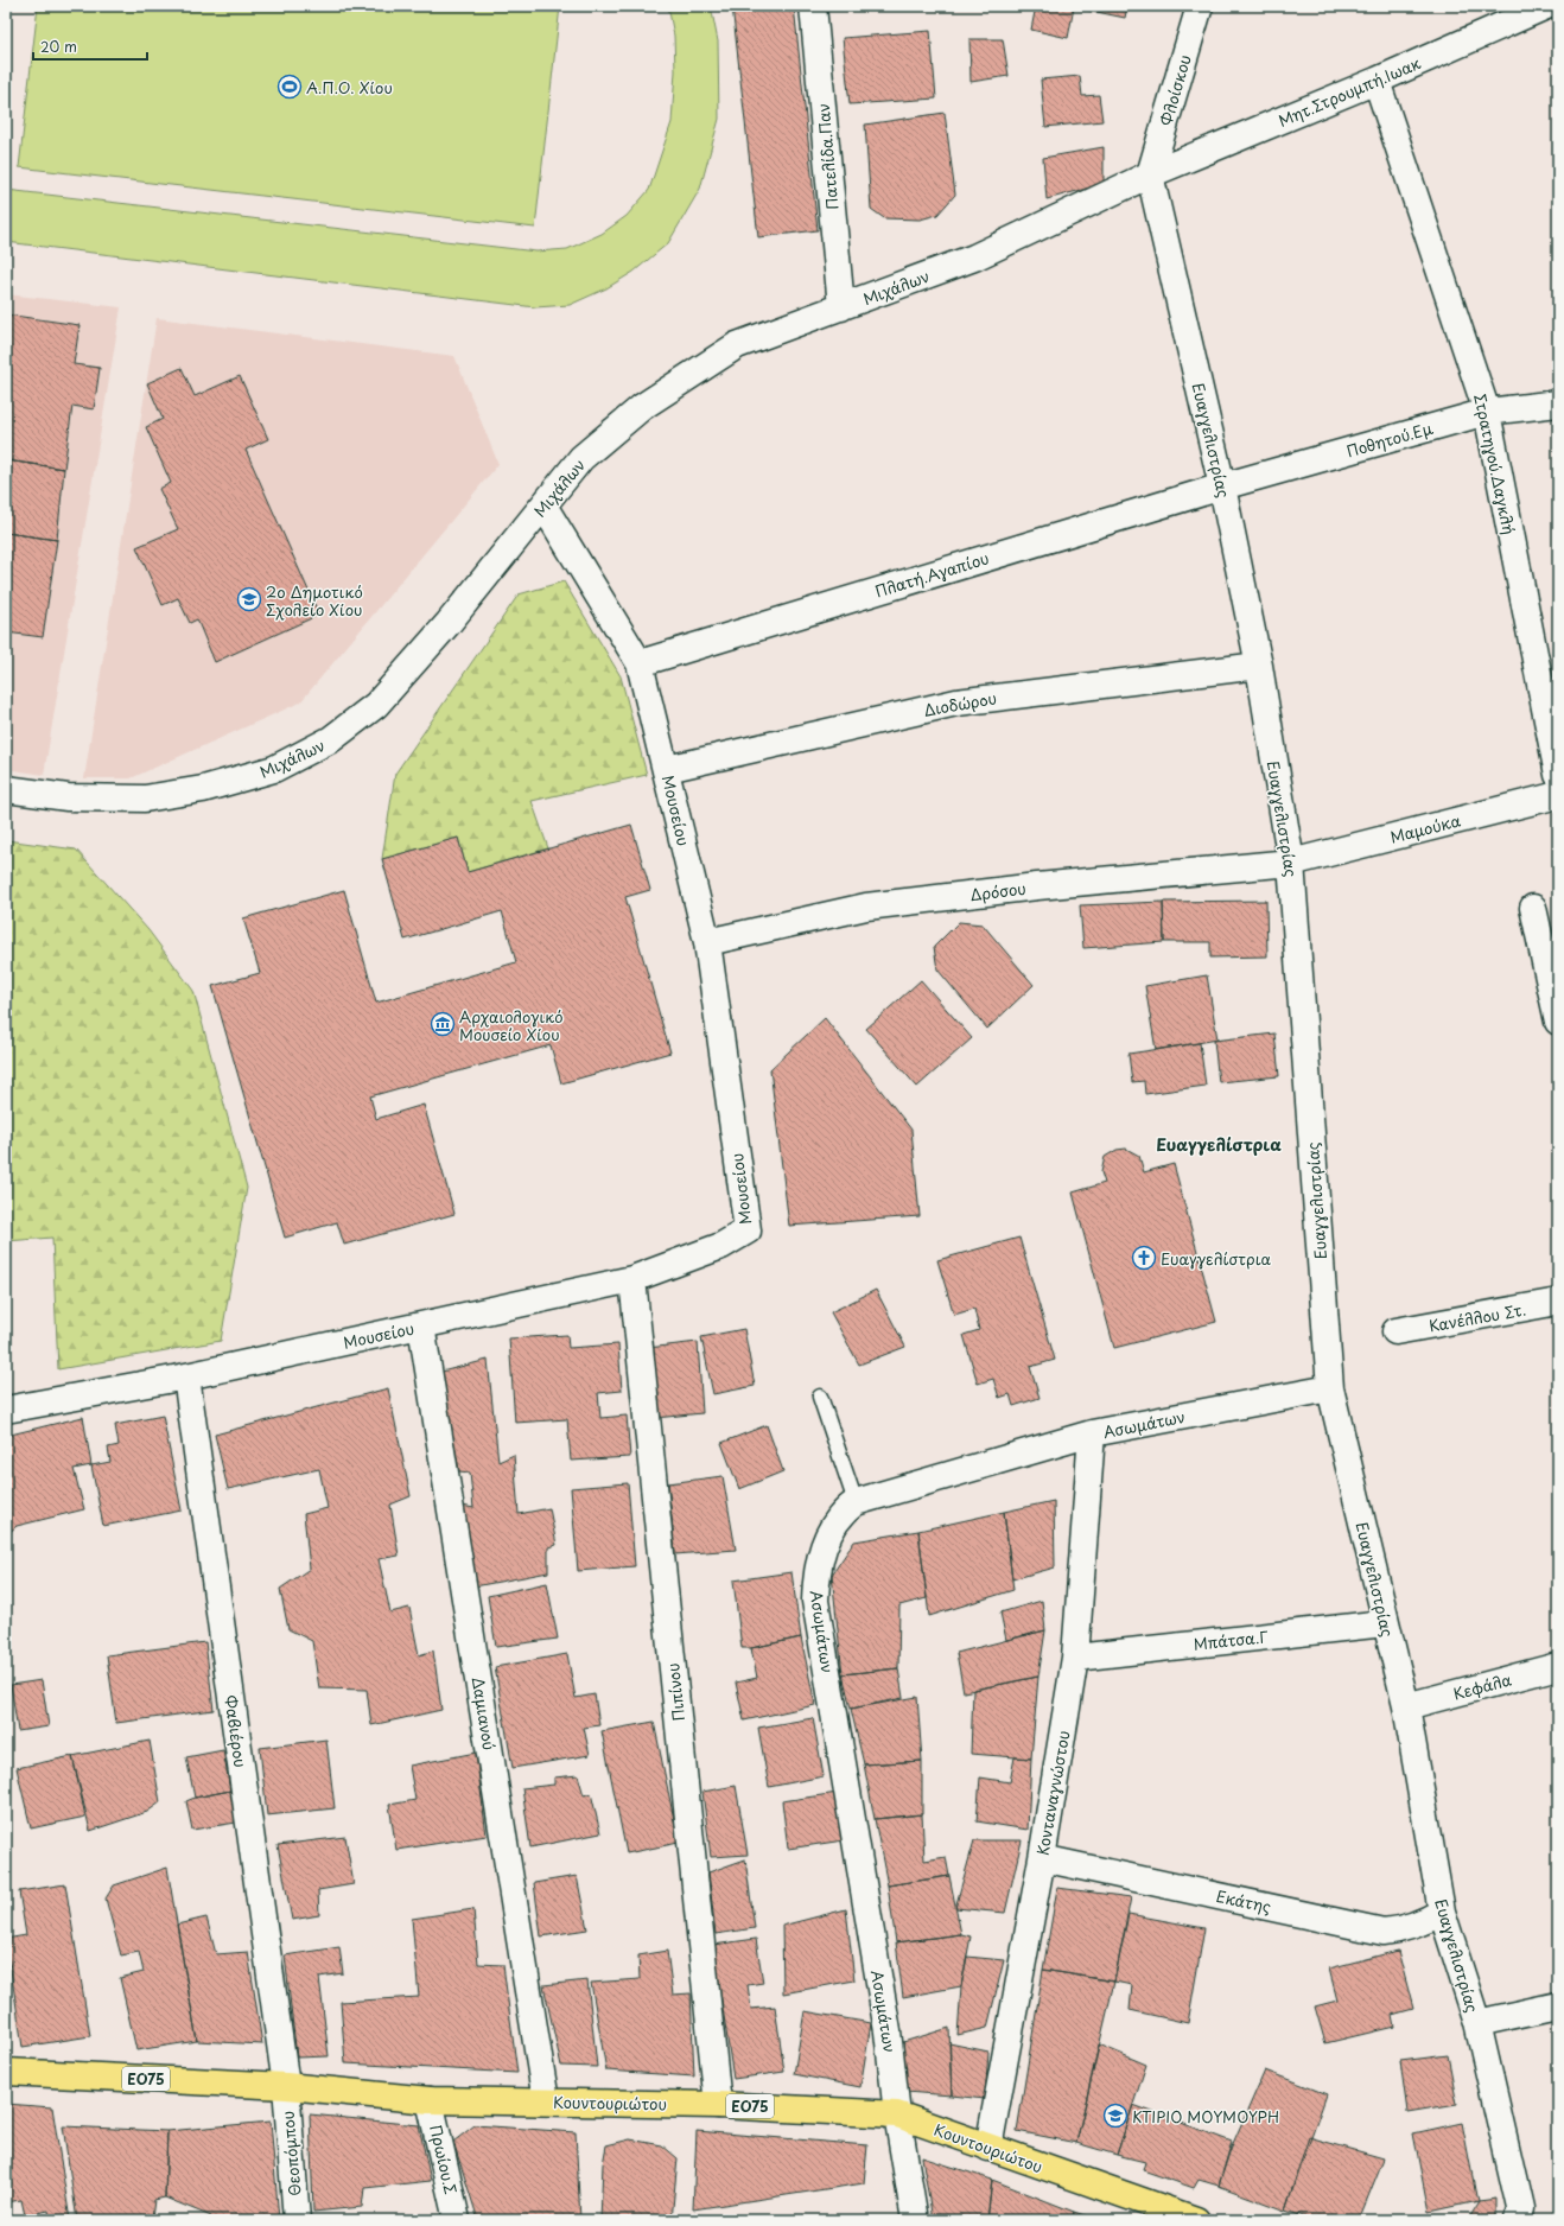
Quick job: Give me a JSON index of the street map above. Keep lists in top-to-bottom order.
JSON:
{
  "streets": {
    "main road": ["ΕΟ75", "Κουντουριώτου"],
    "street": [
      "Φλοίσκου",
      "Μητ.Στρουμπή.Ιωακ",
      "Πατελίδα.Παν",
      "Μιχάλων",
      "Ποθητού.Εμ",
      "Ευαγγελιστρίας",
      "Στρατηγού.Δαγκλή",
      "Πλατή.Αγαπίου",
      "Διοδώρου",
      "Μουσείου",
      "Μαμούκα",
      "Δρόσου",
      "Κανέλλου Στ.",
      "Ασωμάτων",
      "Μπάτσα.Γ",
      "Κεφάλα",
      "Πιπίνου",
      "Δαμιανού",
      "Φαβιέρου",
      "Κονταναγνώστου",
      "Εκάτης",
      "Θεοπόμπου",
      "Πρωίου.Σ"
    ]
  },
  "crossings": [
    ["Φλοίσκου", "Μητ.Στρουμπή.Ιωακ"],
    ["Φλοίσκου", "Μιχάλων"],
    ["Φλοίσκου", "Ευαγγελιστρίας"],
    ["Μητ.Στρουμπή.Ιωακ", "Μιχάλων"],
    ["Μητ.Στρουμπή.Ιωακ", "Ευαγγελιστρίας"],
    ["Μητ.Στρουμπή.Ιωακ", "Στρατηγού.Δαγκλή"],
    ["Πατελίδα.Παν", "Μιχάλων"],
    ["Μιχάλων", "Ευαγγελιστρίας"],
    ["Μιχάλων", "Μουσείου"],
    ["Ποθητού.Εμ", "Ευαγγελιστρίας"],
    ["Ποθητού.Εμ", "Στρατηγού.Δαγκλή"],
    ["Ποθητού.Εμ", "Πλατή.Αγαπίου"],
    ["Ευαγγελιστρίας", "Πλατή.Αγαπίου"],
    ["Ευαγγελιστρίας", "Διοδώρου"],
    ["Ευαγγελιστρίας", "Μαμούκα"],
    ["Ευαγγελιστρίας", "Δρόσου"],
    ["Ευαγγελιστρίας", "Ασωμάτων"],
    ["Ευαγγελιστρίας", "Μπάτσα.Γ"],
    ["Ευαγγελιστρίας", "Κεφάλα"],
    ["Ευαγγελιστρίας", "Εκάτης"],
    ["Πλατή.Αγαπίου", "Μουσείου"],
    ["Διοδώρου", "Μουσείου"],
    ["Μουσείου", "Δρόσου"],
    ["Μουσείου", "Πιπίνου"],
    ["Μουσείου", "Δαμιανού"],
    ["Μουσείου", "Φαβιέρου"],
    ["Μαμούκα", "Δρόσου"],
    ["Ασωμάτων", "Κονταναγνώστου"],
    ["Ασωμάτων", "Κουντουριώτου"],
    ["Μπάτσα.Γ", "Κονταναγνώστου"],
    ["Πιπίνου", "Κουντουριώτου"],
    ["Δαμιανού", "Κουντουριώτου"],
    ["Φαβιέρου", "Κουντουριώτου"],
    ["Φαβιέρου", "Θεοπόμπου"],
    ["Κονταναγνώστου", "Εκάτης"],
    ["Κονταναγνώστου", "Κουντουριώτου"],
    ["Κουντουριώτου", "Θεοπόμπου"],
    ["Κουντουριώτου", "Πρωίου.Σ"]
  ],
  "districts": ["Ευαγγελίστρια"],
  "places": {
    "sports": ["Α.Π.Ο. Χίου"],
    "school or university": ["2o Δημοτικό Σχολείο Χίου", "ΚΤΙΡΙΟ ΜΟΥΜΟΥΡΗ"],
    "museum": ["Αρχαιολογικό Μουσείο Χίου"],
    "church": ["Ευαγγελίστρια"]
  },
  "scale_bar": "20 m"
}
